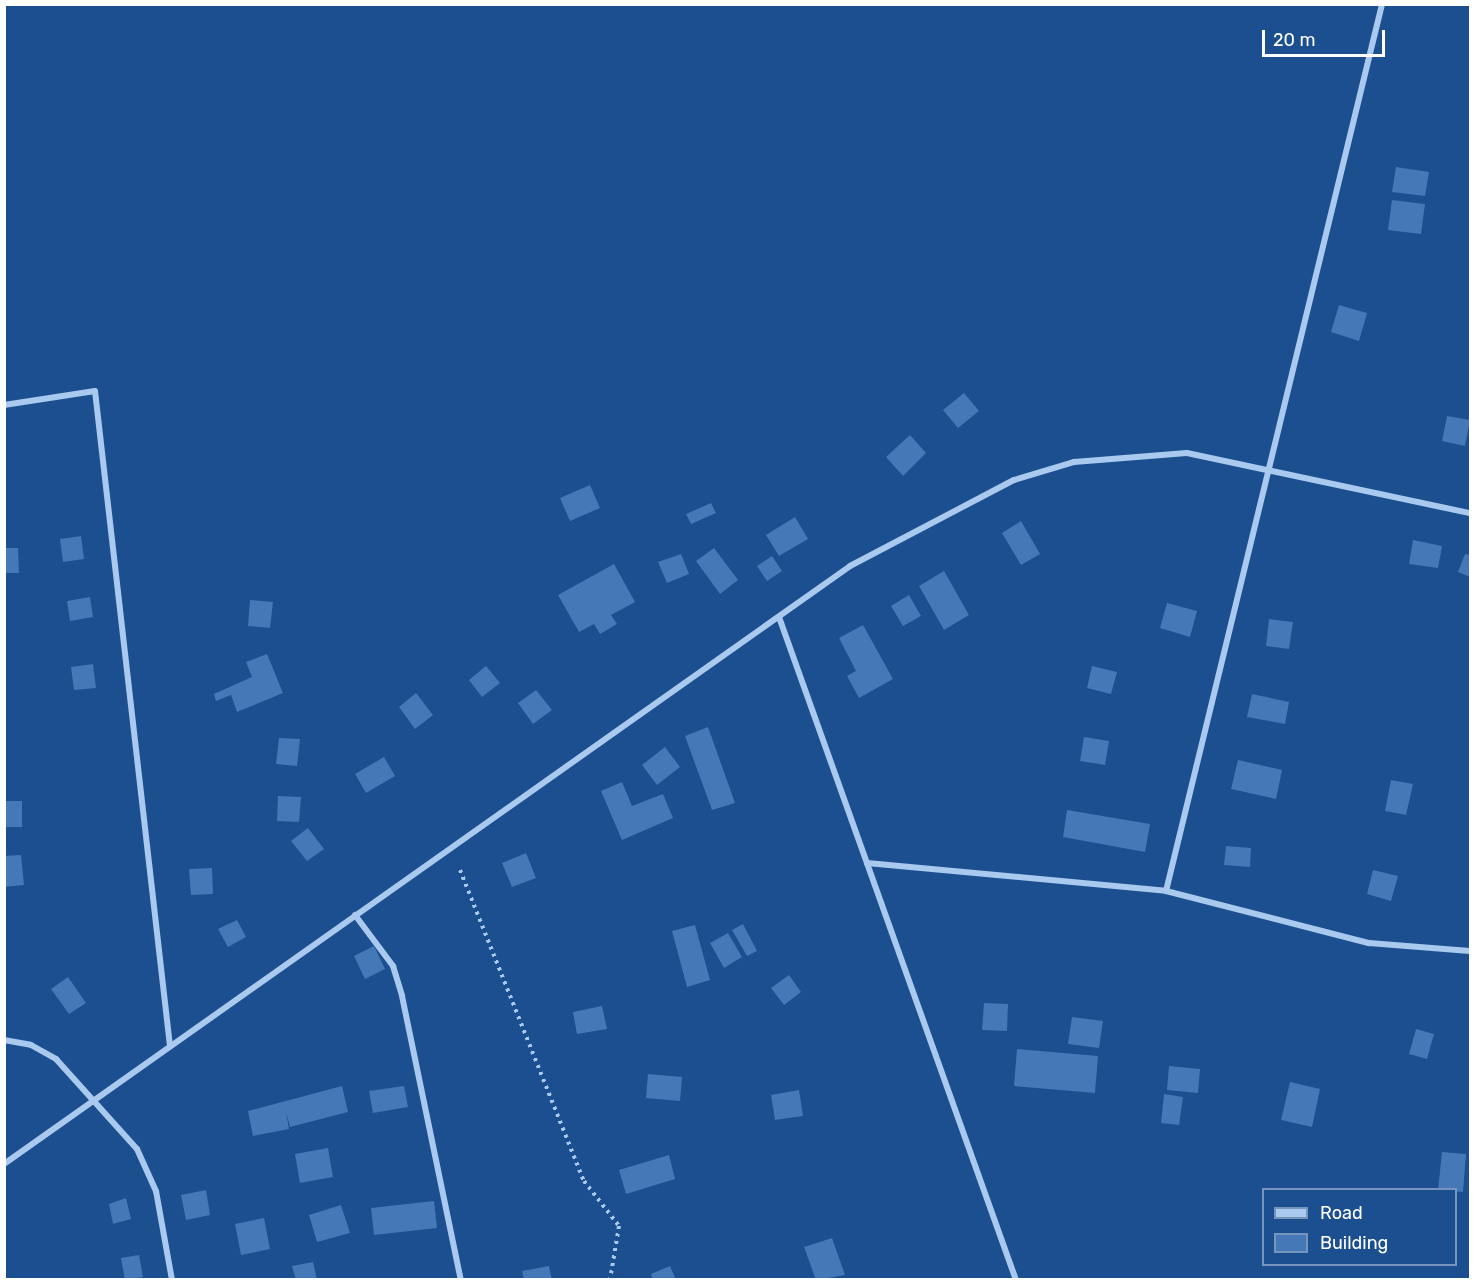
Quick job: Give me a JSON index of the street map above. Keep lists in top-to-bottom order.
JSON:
{
  "legend": ["Road", "Building"],
  "scale_bar": "20 m"
}
